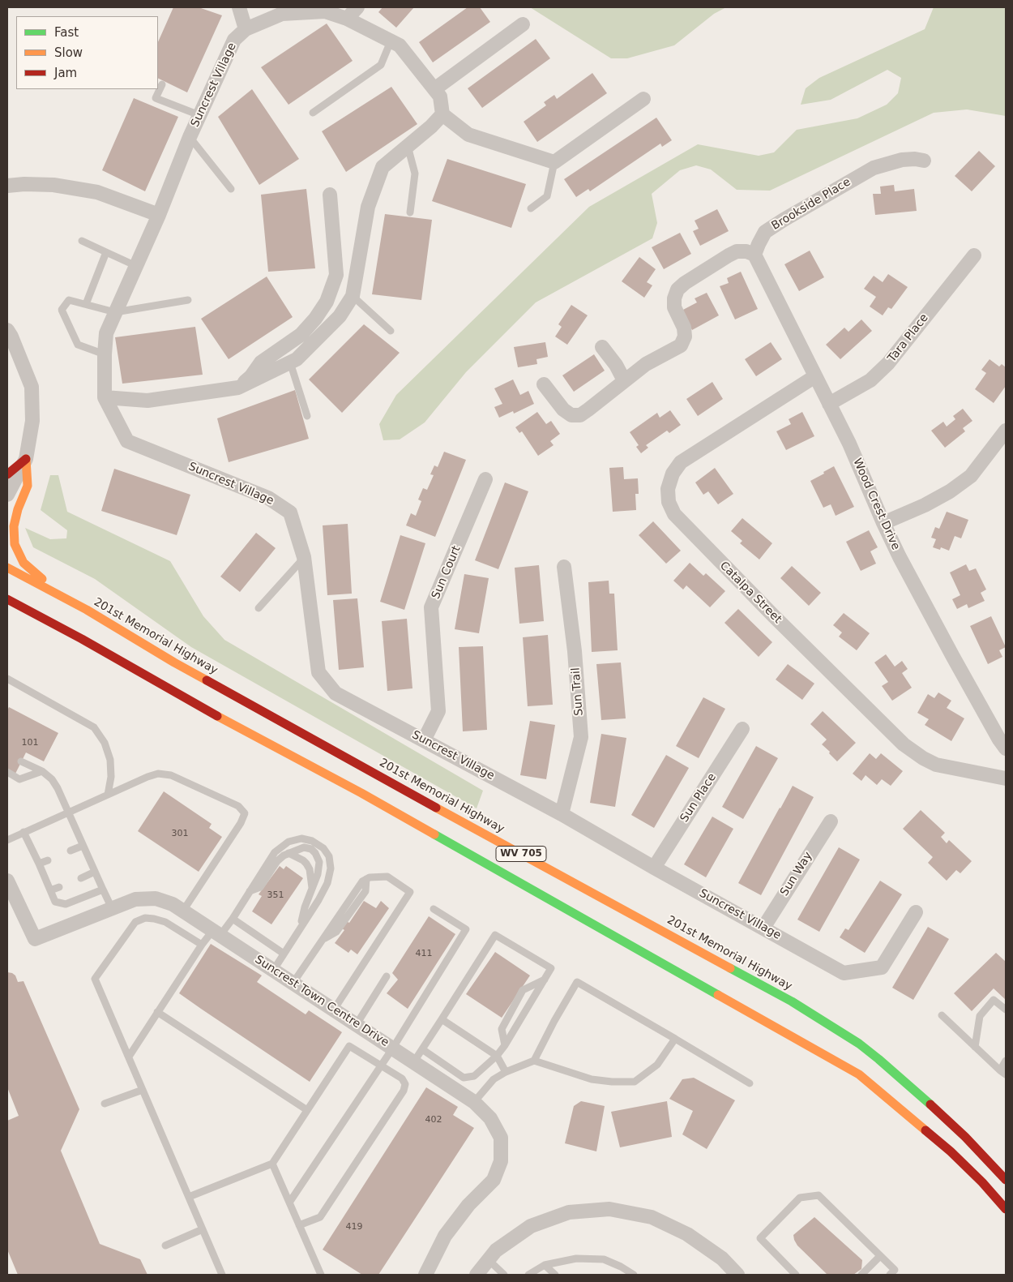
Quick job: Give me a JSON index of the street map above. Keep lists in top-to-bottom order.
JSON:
{
  "streets": {
    "main road": ["201st Memorial Highway", "WV 705"],
    "street": [
      "Suncrest Village",
      "Brookside Place",
      "Tara Place",
      "Wood Crest Drive",
      "Sun Court",
      "Catalpa Street",
      "Sun Trail",
      "Sun Place",
      "Sun Way",
      "Suncrest Town Centre Drive"
    ]
  },
  "crossings": [
    ["Suncrest Village", "Sun Court"],
    ["Suncrest Village", "Sun Trail"],
    ["Suncrest Village", "Sun Place"],
    ["Suncrest Village", "Sun Way"],
    ["Brookside Place", "Wood Crest Drive"],
    ["Tara Place", "Wood Crest Drive"],
    ["Wood Crest Drive", "Catalpa Street"]
  ],
  "house_numbers": [
    "101",
    "301",
    "351",
    "411",
    "402",
    "419"
  ],
  "legend": ["Fast", "Slow", "Jam"]
}
